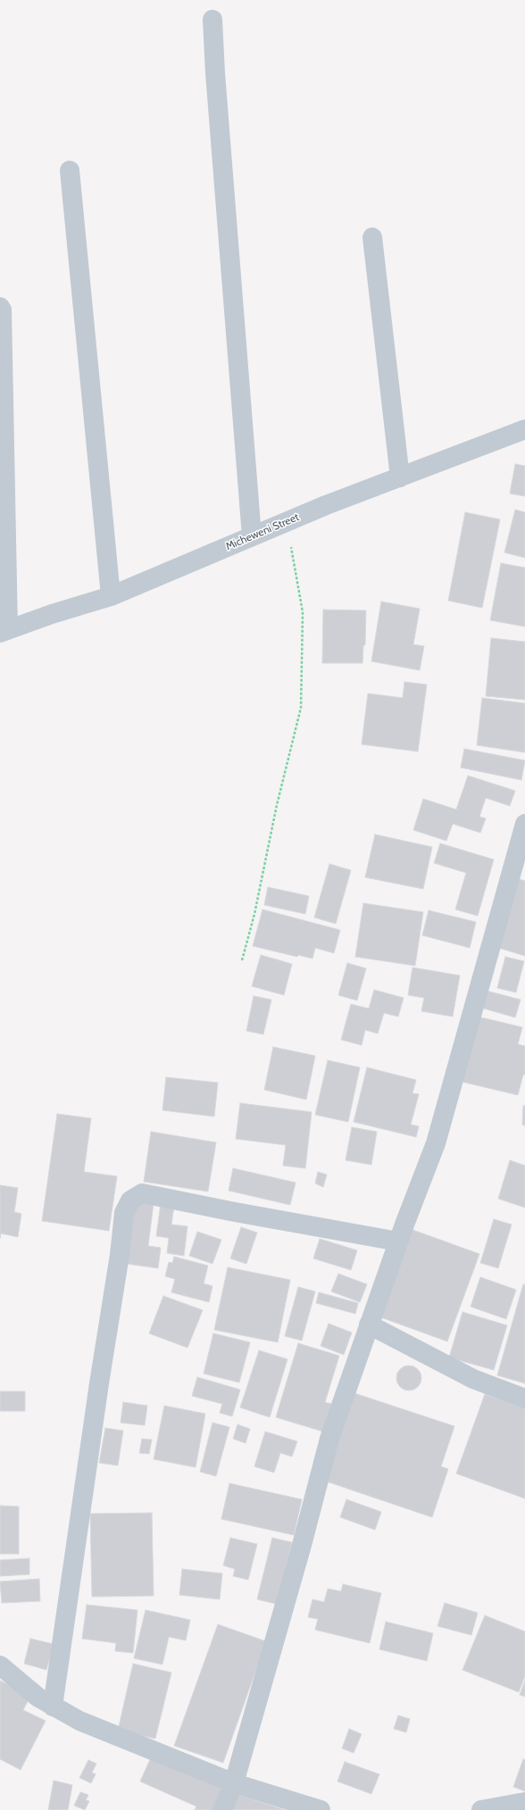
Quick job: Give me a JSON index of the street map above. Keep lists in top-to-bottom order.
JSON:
{
  "streets": {
    "street": ["Micheweni Street"]
  }
}
